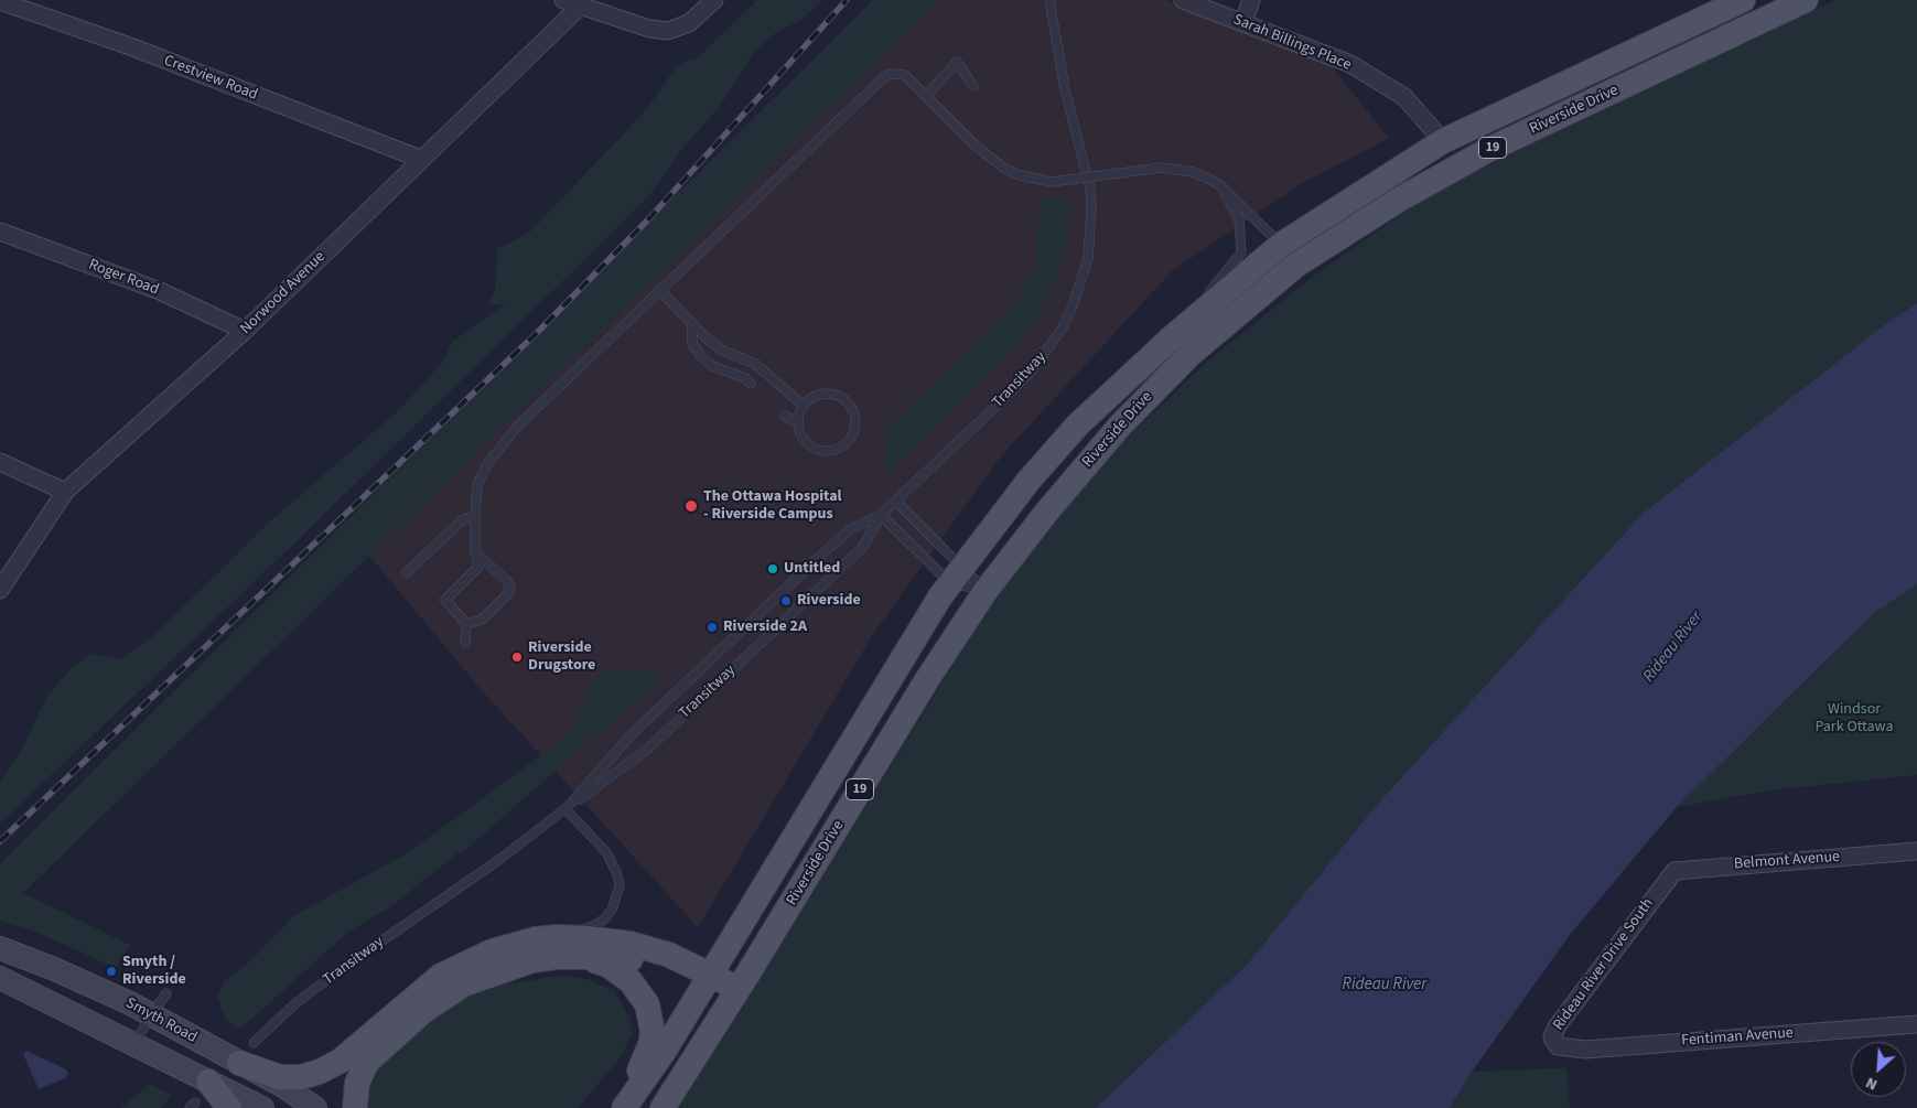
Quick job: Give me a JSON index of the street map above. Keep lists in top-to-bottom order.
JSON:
{
  "streets": {
    "main road": ["Riverside Drive", "19", "Smyth Road"],
    "street": [
      "Sarah Billings Place",
      "Crestview Road",
      "Roger Road",
      "Norwood Avenue",
      "Belmont Avenue",
      "Rideau River Drive South",
      "Fentiman Avenue"
    ],
    "lane": ["Transitway"]
  },
  "crossings": [
    ["Sarah Billings Place", "Riverside Drive"],
    ["Crestview Road", "Norwood Avenue"],
    ["Roger Road", "Norwood Avenue"],
    ["Belmont Avenue", "Rideau River Drive South"],
    ["Rideau River Drive South", "Fentiman Avenue"]
  ],
  "water": ["Rideau River"],
  "parks": ["Windsor Park Ottawa"],
  "places": [
    "The Ottawa Hospital - Riverside Campus",
    "Untitled",
    "Riverside",
    "Riverside 2A",
    "Riverside Drugstore",
    "Smyth / Riverside"
  ],
  "north": "bottom left"
}
